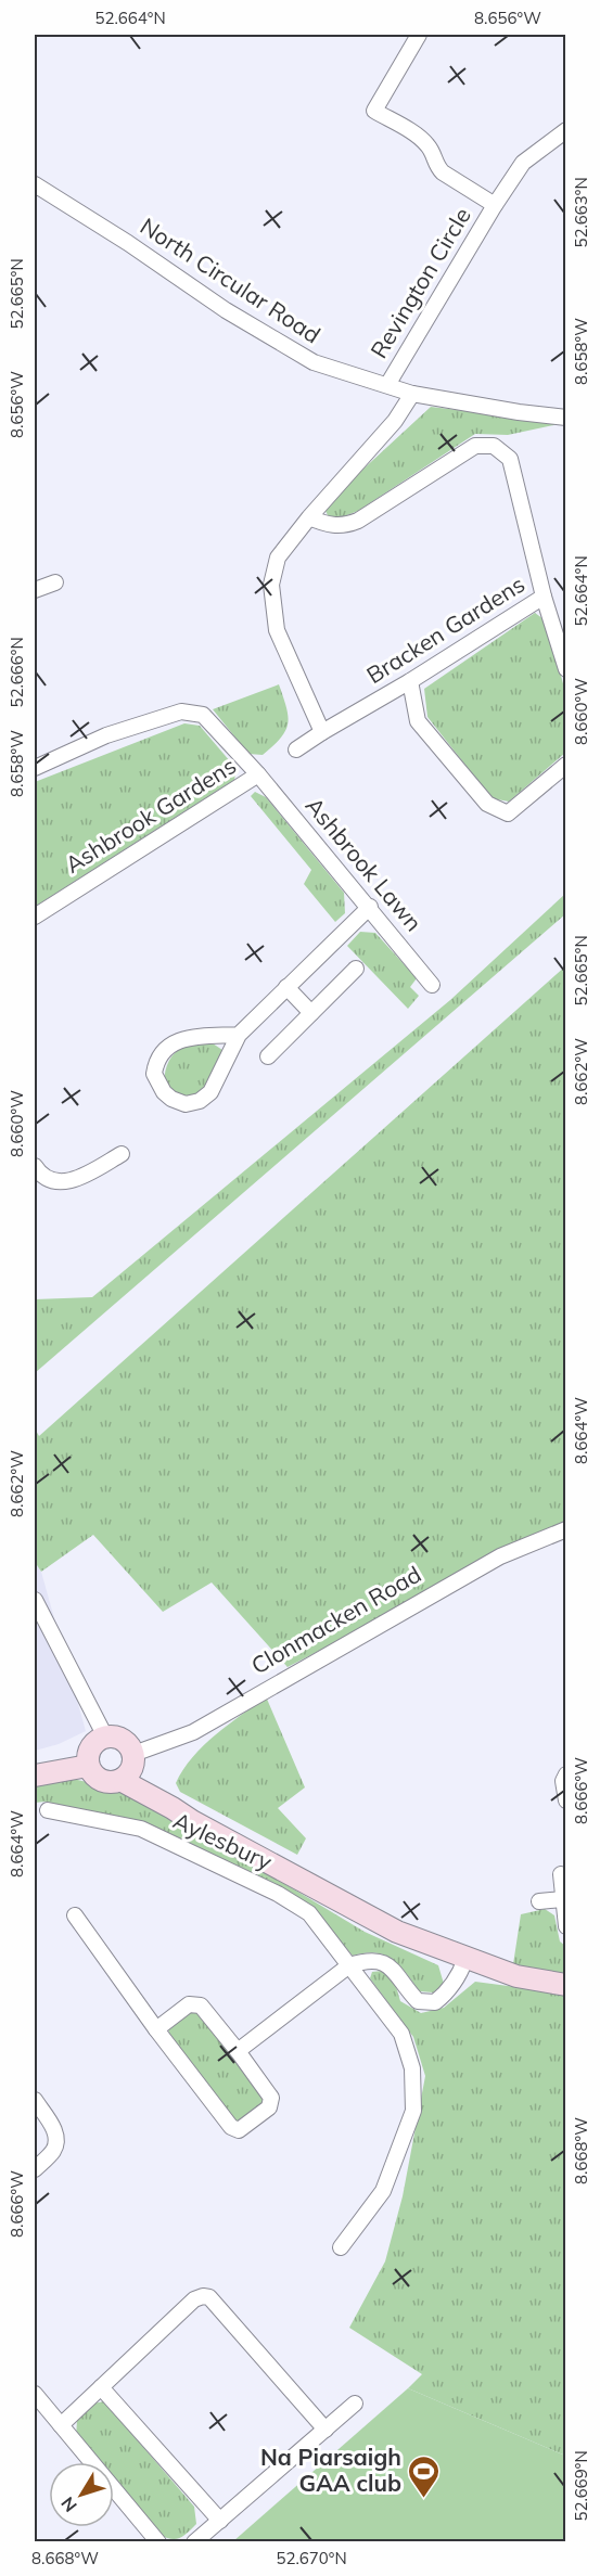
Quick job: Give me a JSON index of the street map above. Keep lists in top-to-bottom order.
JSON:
{
  "streets": {
    "street": [
      "North Circular Road",
      "Revington Circle",
      "Bracken Gardens",
      "Ashbrook Gardens",
      "Ashbrook Lawn",
      "Clonmacken Road",
      "Aylesbury"
    ]
  },
  "crossings": [
    ["North Circular Road", "Revington Circle"],
    ["Ashbrook Gardens", "Ashbrook Lawn"]
  ],
  "places": {
    "sports": ["Na Piarsaigh GAA club"]
  },
  "north": "bottom left",
  "coordinates": [
    "52.664°N",
    "8.656°W",
    "52.663°N",
    "52.665°N",
    "8.658°W",
    "52.666°N",
    "8.660°W",
    "8.662°W",
    "8.664°W",
    "8.666°W",
    "8.668°W",
    "52.669°N",
    "52.670°N"
  ]
}
